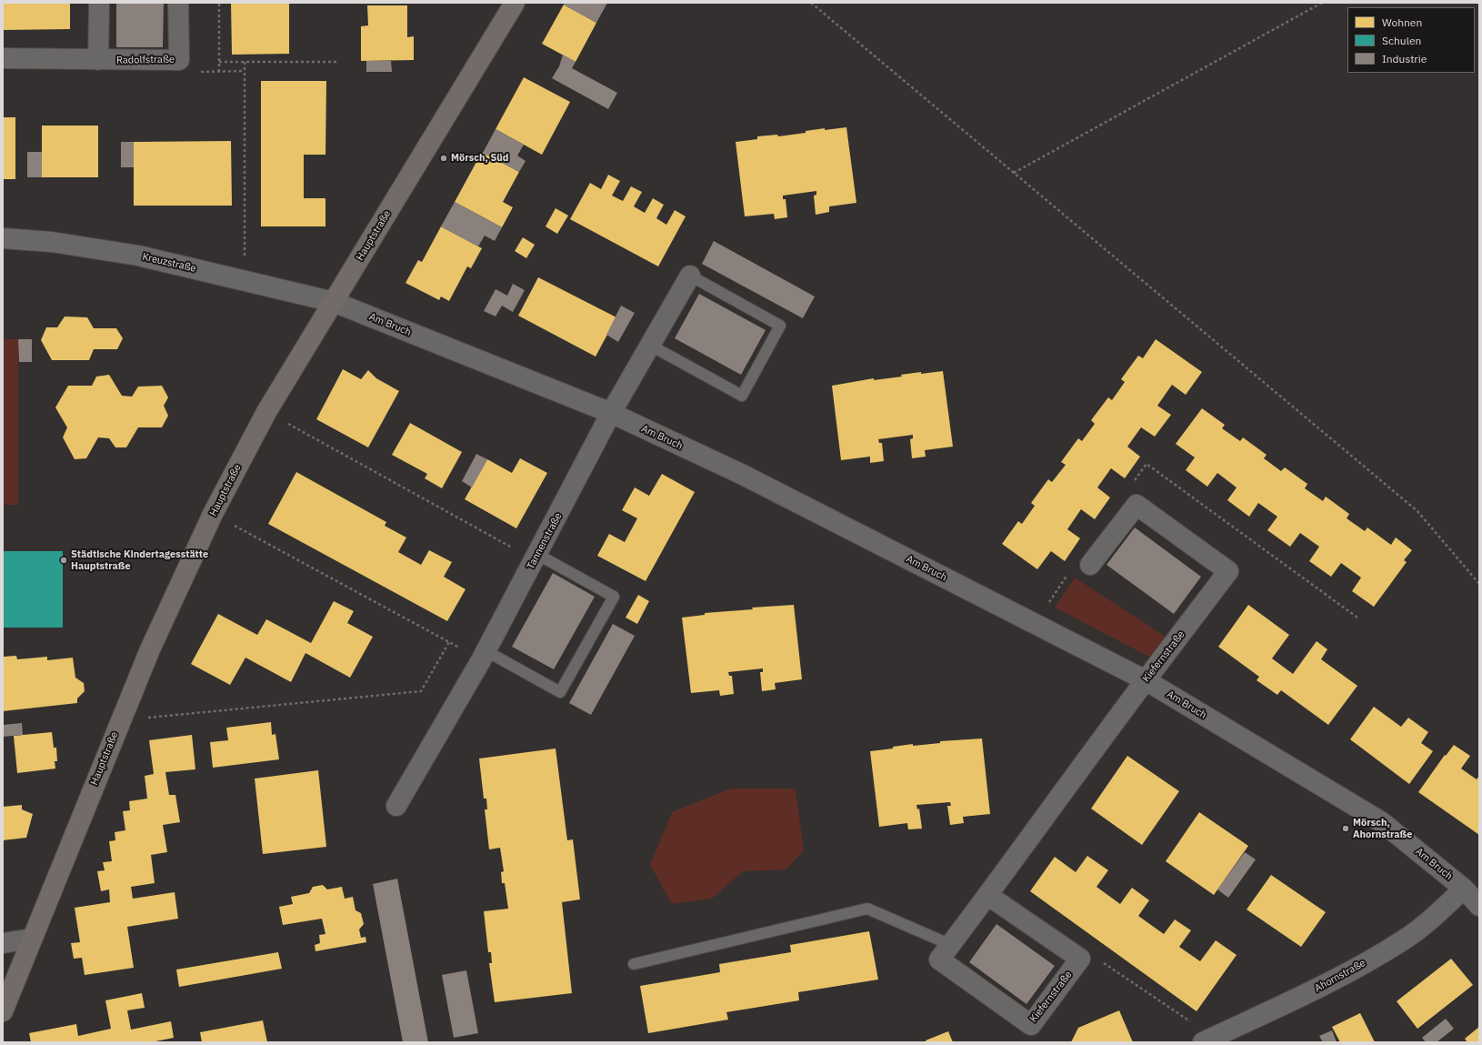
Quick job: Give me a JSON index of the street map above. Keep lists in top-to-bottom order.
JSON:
{
  "streets": {
    "street": [
      "Radolfstraße",
      "Hauptstraße",
      "Kreuzstraße",
      "Am Bruch",
      "Tannenstraße",
      "Kiefernstraße",
      "Ahornstraße"
    ]
  },
  "crossings": [
    ["Hauptstraße", "Kreuzstraße"],
    ["Hauptstraße", "Am Bruch"],
    ["Kreuzstraße", "Am Bruch"],
    ["Am Bruch", "Tannenstraße"],
    ["Am Bruch", "Kiefernstraße"],
    ["Am Bruch", "Ahornstraße"]
  ],
  "places": ["Mörsch, Süd", "Städtische Kindertagesstätte Hauptstraße", "Mörsch, Ahornstraße"],
  "legend": ["Wohnen", "Schulen", "Industrie"]
}
